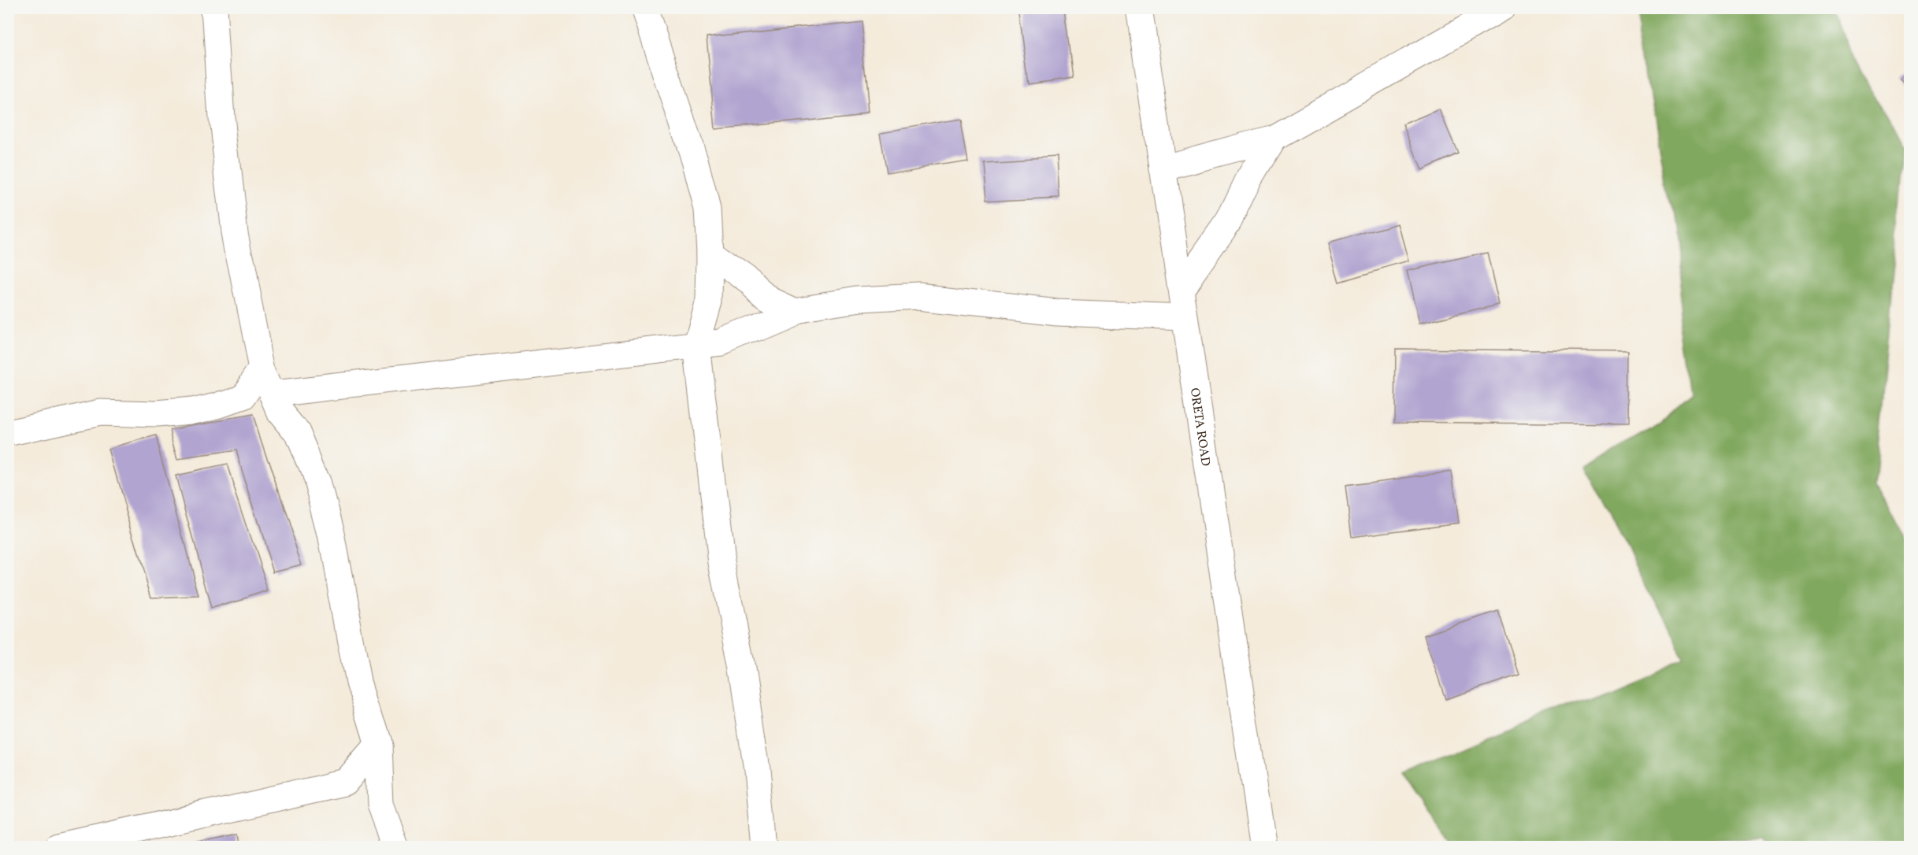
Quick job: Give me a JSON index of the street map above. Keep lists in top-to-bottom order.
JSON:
{
  "streets": {
    "street": ["ORETA ROAD"]
  }
}
